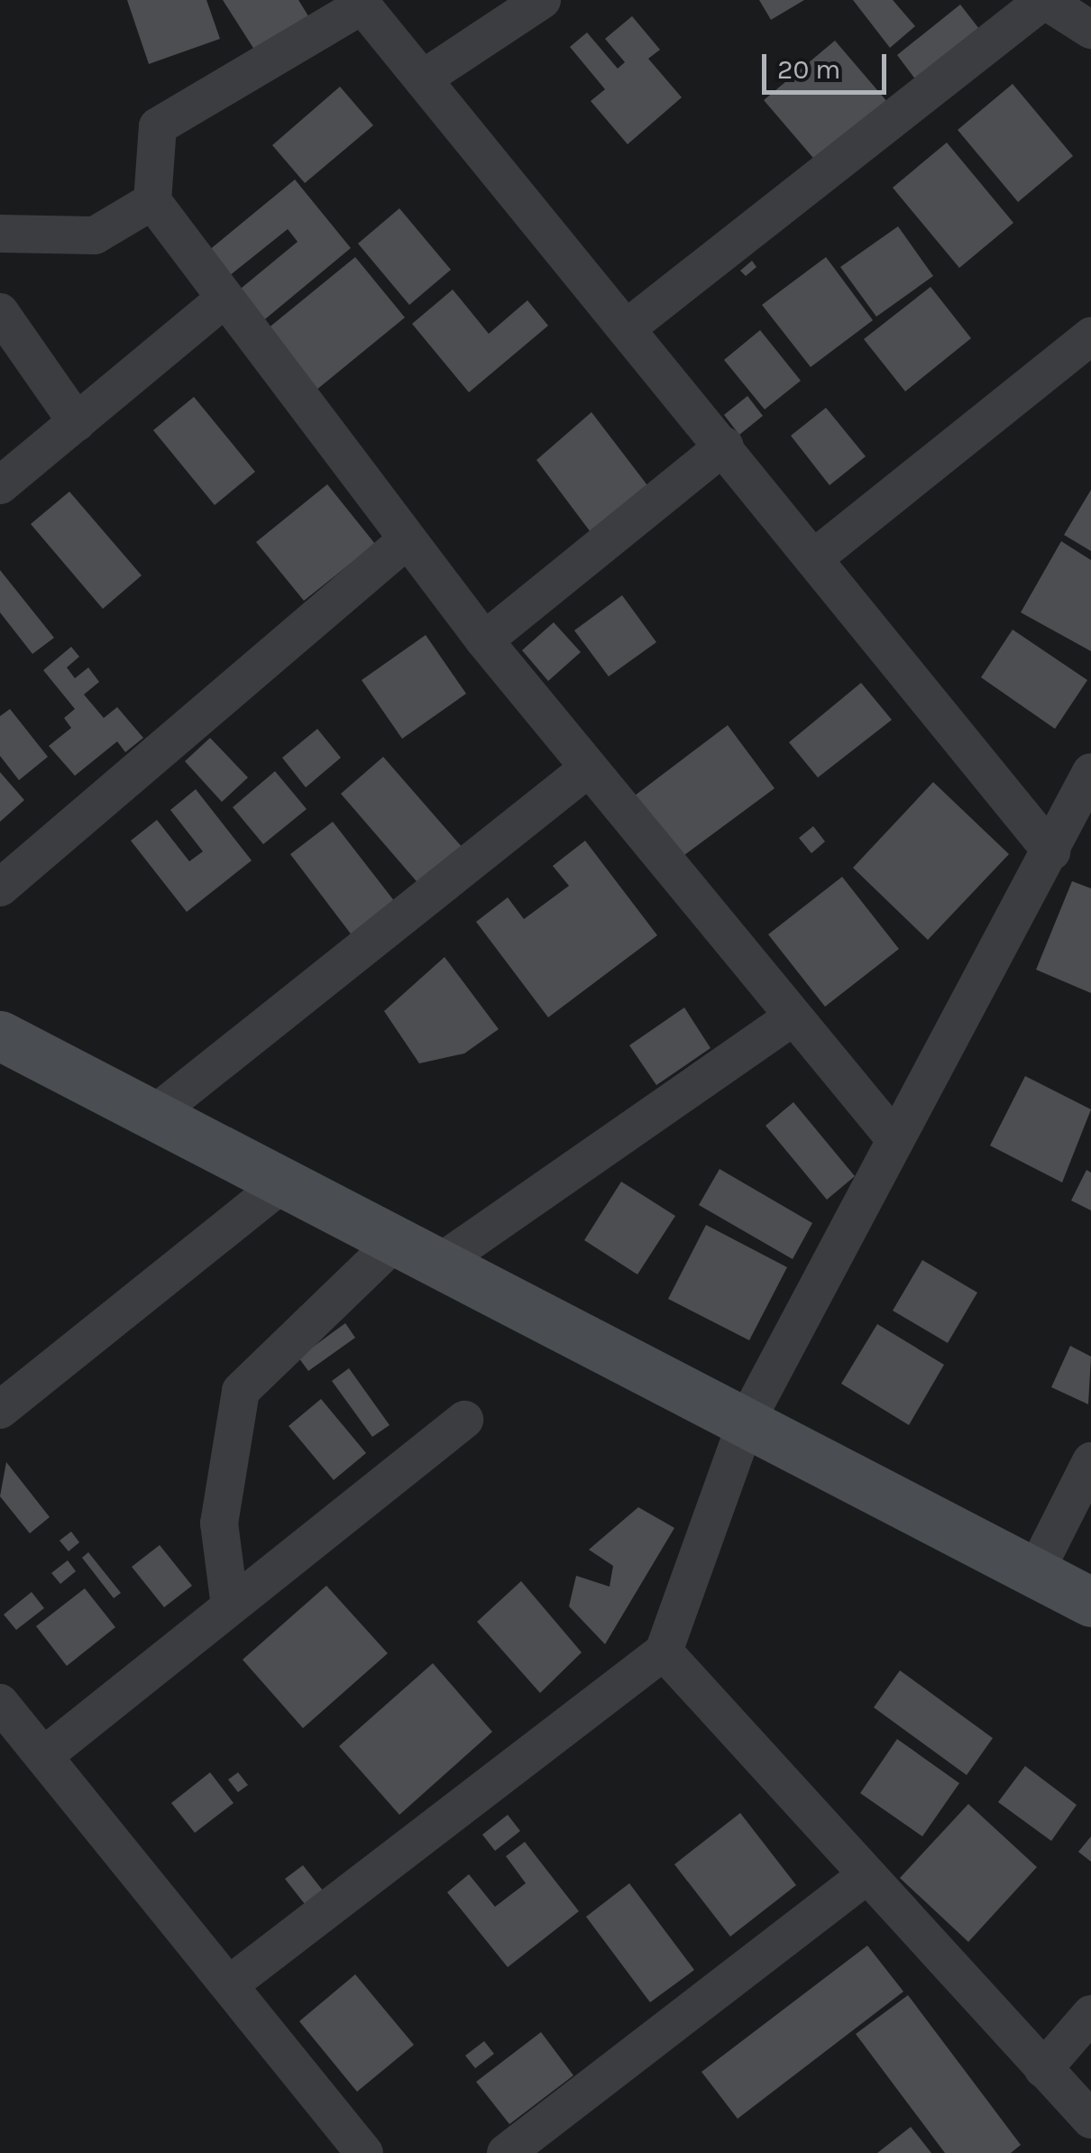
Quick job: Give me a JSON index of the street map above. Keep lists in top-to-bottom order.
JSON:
{
  "scale_bar": "20 m"
}
